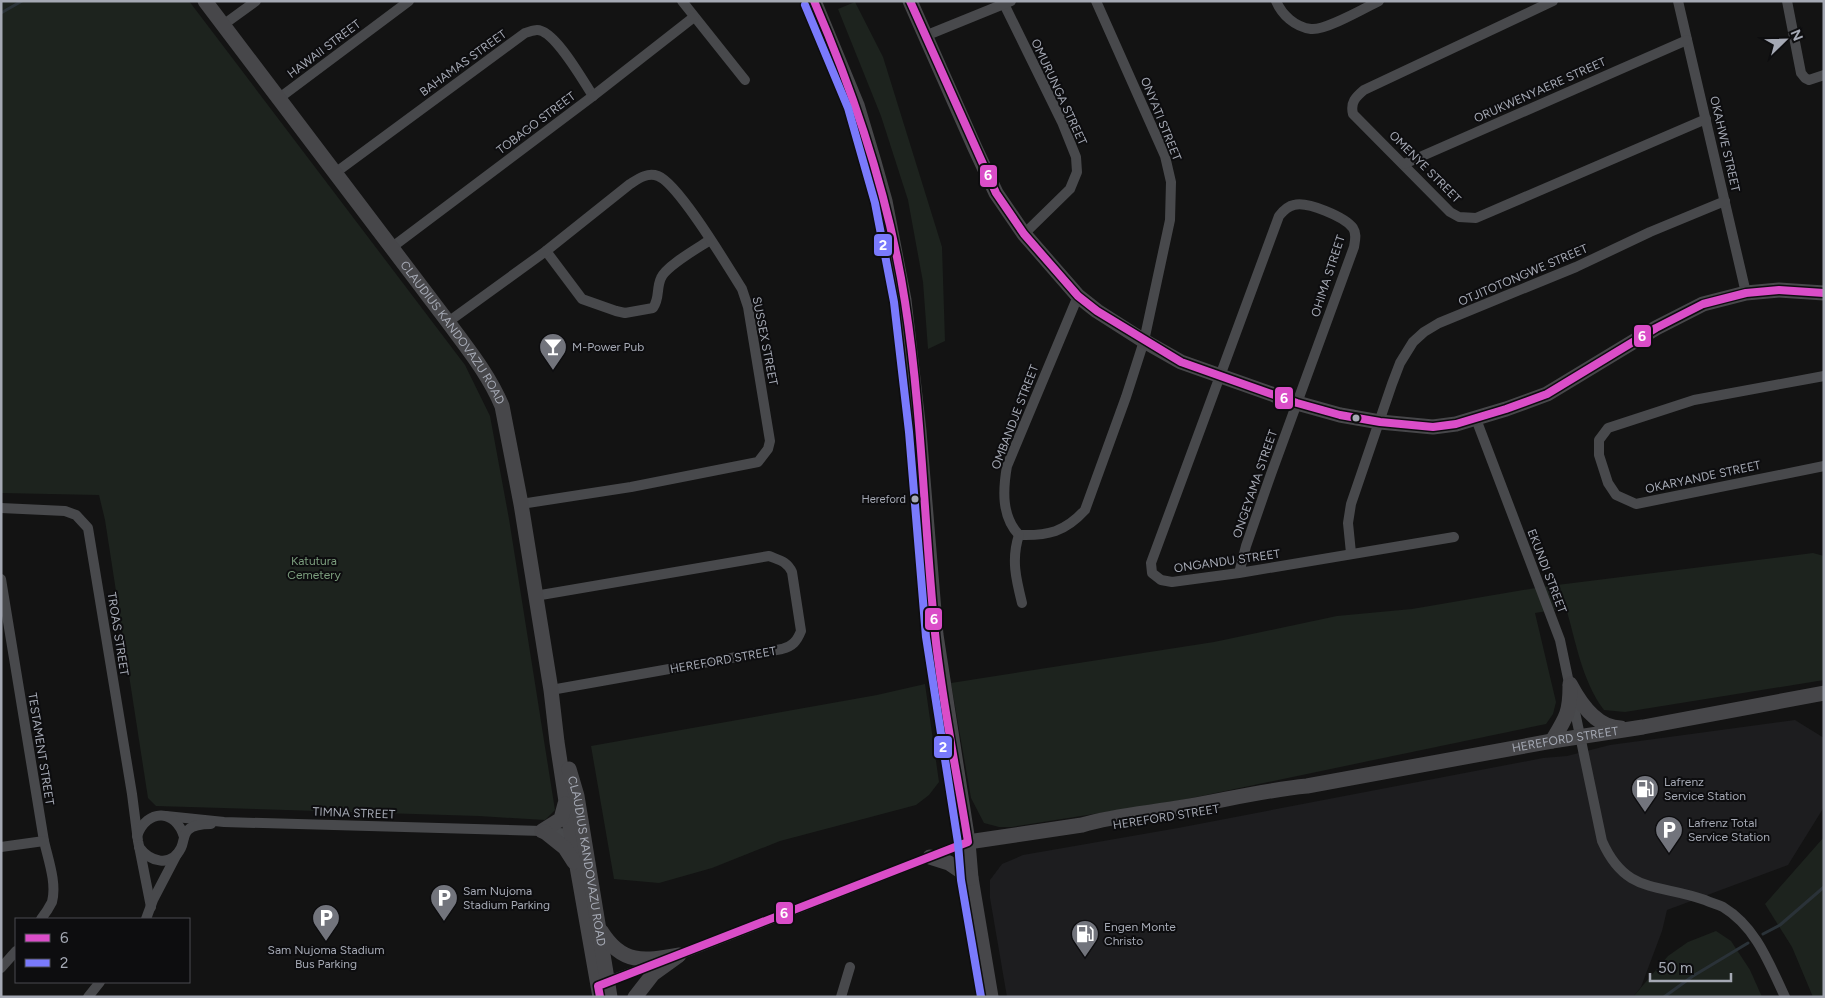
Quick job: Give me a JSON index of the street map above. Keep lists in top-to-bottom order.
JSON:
{
  "streets": {
    "street": [
      "HAWAII STREET",
      "BAHAMAS STREET",
      "ORUKWENYAERE STREET",
      "OMURUNGA STREET",
      "ONYATI STREET",
      "TOBAGO STREET",
      "OKAHWE STREET",
      "OMENYE STREET",
      "OTJITOTONGWE STREET",
      "OHIMA STREET",
      "CLAUDIUS KANDOVAZU ROAD",
      "SUSSEX STREET",
      "OMBANDJE STREET",
      "OKARYANDE STREET",
      "ONGEYAMA STREET",
      "ONGANDU STREET",
      "EKUNDI STREET",
      "TROAS STREET",
      "HEREFORD STREET",
      "TESTAMENT STREET",
      "TIMNA STREET"
    ]
  },
  "crossings": [
    ["HAWAII STREET", "CLAUDIUS KANDOVAZU ROAD"],
    ["BAHAMAS STREET", "TOBAGO STREET"],
    ["BAHAMAS STREET", "CLAUDIUS KANDOVAZU ROAD"],
    ["ORUKWENYAERE STREET", "OKAHWE STREET"],
    ["ORUKWENYAERE STREET", "OMENYE STREET"],
    ["TOBAGO STREET", "CLAUDIUS KANDOVAZU ROAD"],
    ["OKAHWE STREET", "OMENYE STREET"],
    ["OKAHWE STREET", "OTJITOTONGWE STREET"],
    ["OTJITOTONGWE STREET", "ONGANDU STREET"],
    ["OHIMA STREET", "ONGEYAMA STREET"],
    ["OHIMA STREET", "ONGANDU STREET"],
    ["CLAUDIUS KANDOVAZU ROAD", "SUSSEX STREET"],
    ["CLAUDIUS KANDOVAZU ROAD", "HEREFORD STREET"],
    ["CLAUDIUS KANDOVAZU ROAD", "TIMNA STREET"],
    ["ONGEYAMA STREET", "ONGANDU STREET"],
    ["EKUNDI STREET", "HEREFORD STREET"],
    ["TROAS STREET", "TIMNA STREET"]
  ],
  "parks": ["Katutura Cemetery"],
  "places": {
    "bar": ["M-Power Pub"],
    "other": ["Hereford"],
    "fuel station": ["Lafrenz Service Station", "Engen Monte Christo"],
    "parking": ["Lafrenz Total Service Station", "Sam Nujoma Stadium Parking", "Sam Nujoma Stadium Bus Parking"]
  },
  "lines": ["transit line 6", "transit line 2"],
  "legend": ["6", "2"],
  "scale_bar": "50 m",
  "north": "top right"
}
